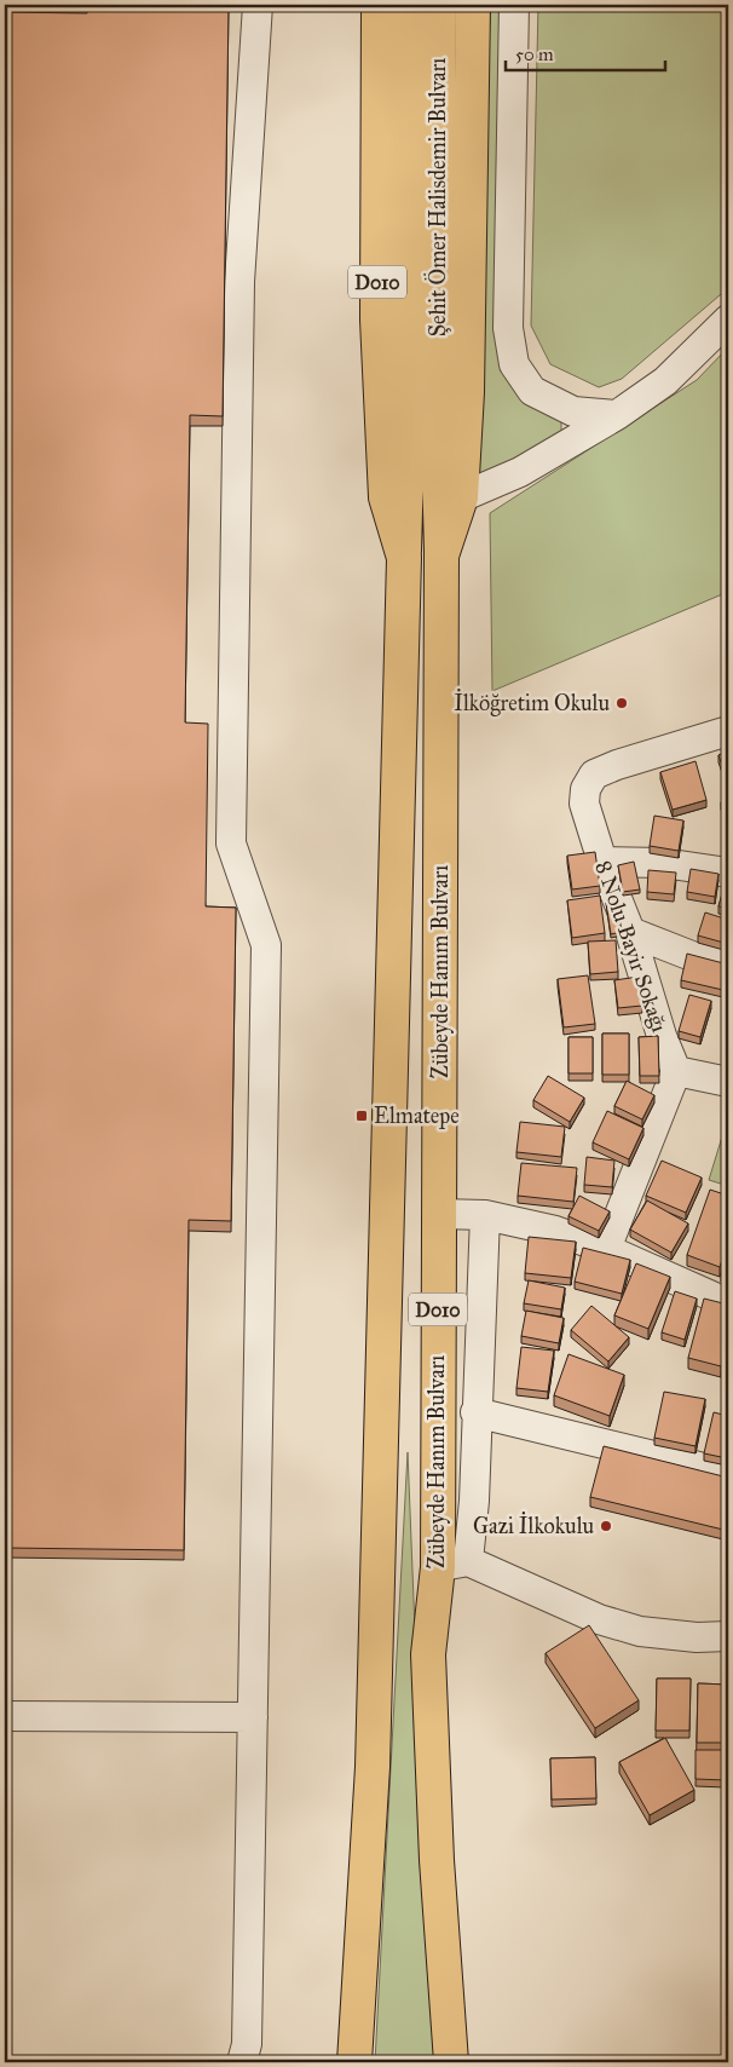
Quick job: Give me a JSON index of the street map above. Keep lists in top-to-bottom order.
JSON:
{
  "streets": {
    "main road": ["Şehit Ömer Halisdemir Bulvarı", "D010", "Zübeyde Hanım Bulvarı"],
    "street": ["8 Nolu Bayir Sokağı"]
  },
  "crossings": [
    ["Şehit Ömer Halisdemir Bulvarı", "D010"],
    ["Şehit Ömer Halisdemir Bulvarı", "Zübeyde Hanım Bulvarı"],
    ["D010", "Zübeyde Hanım Bulvarı"]
  ],
  "places": {
    "other": ["İlköğretim Okulu", "Gazi İlkokulu"],
    "transit": ["Elmatepe"]
  },
  "scale_bar": "50 m"
}
